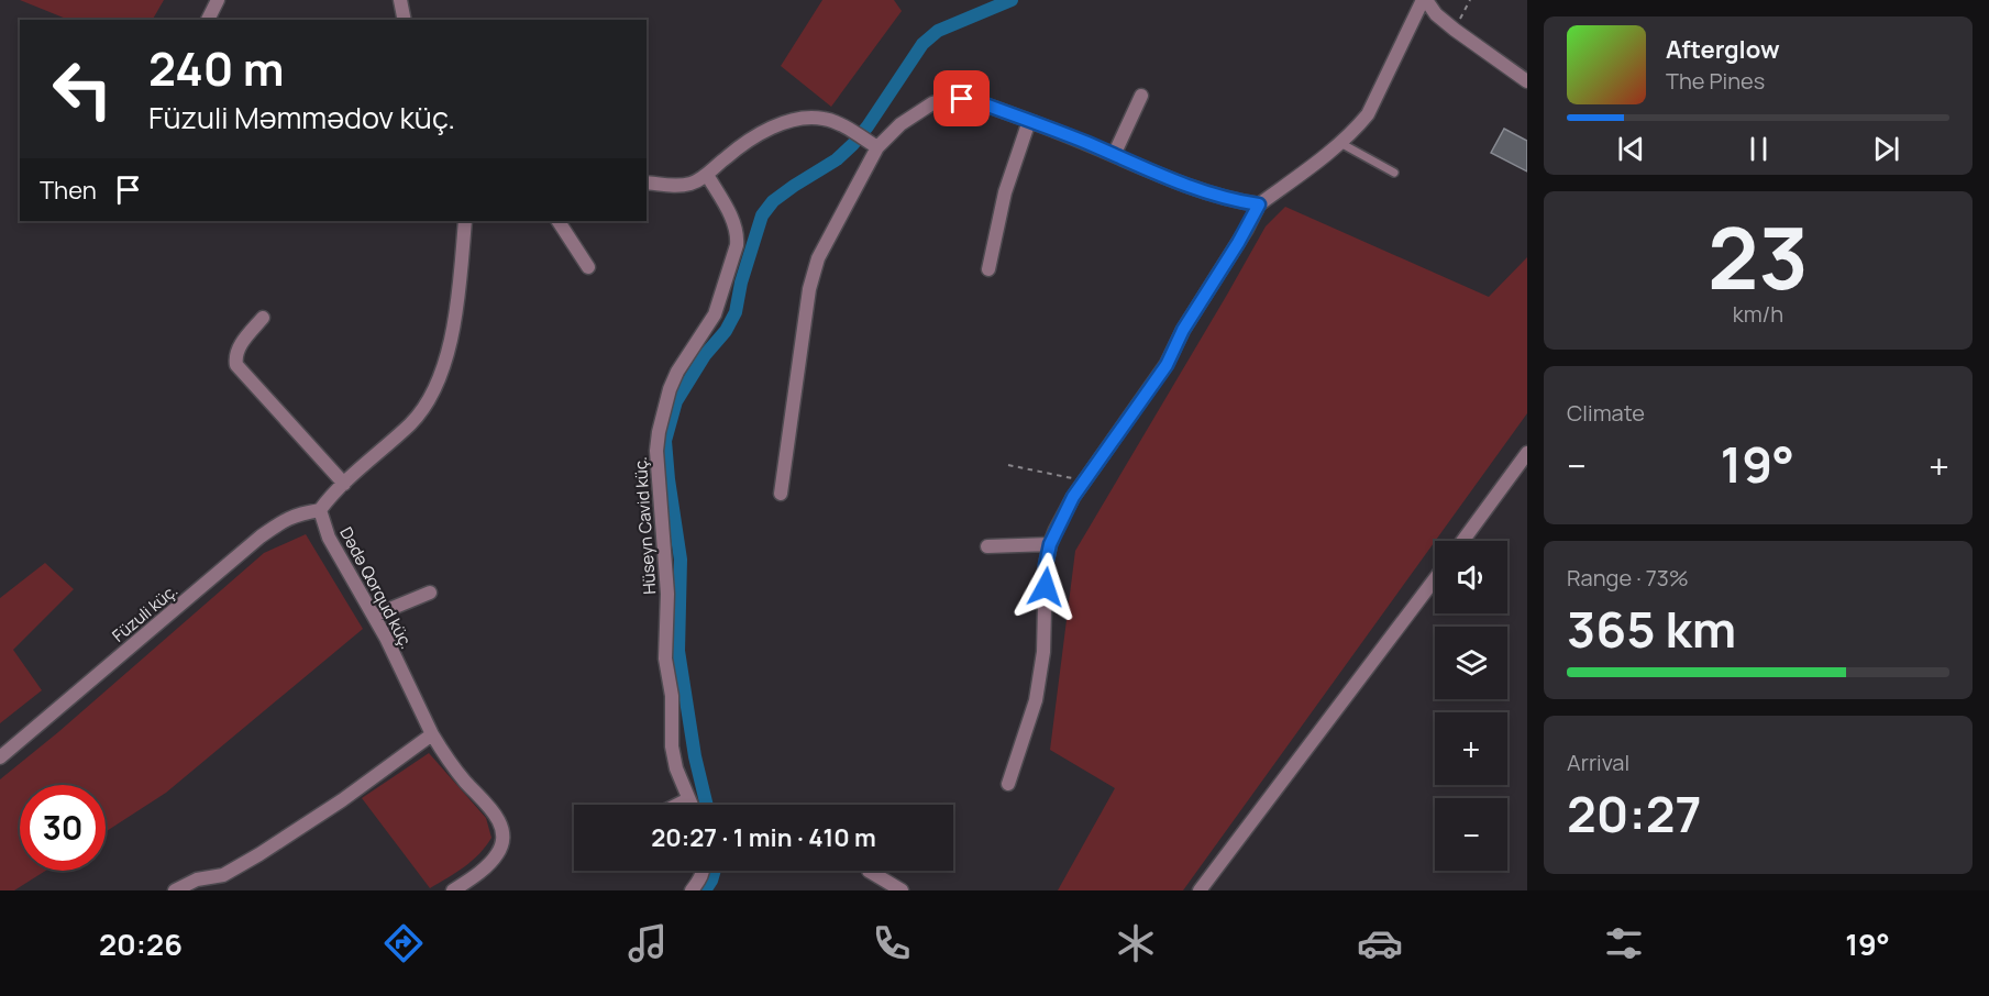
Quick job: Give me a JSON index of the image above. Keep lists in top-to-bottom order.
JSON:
{
  "streets": {
    "street": ["Hüseyn Cavid küç.", "Dədə Qorqud küç.", "Füzuli küç."]
  },
  "crossings": [
    ["Dədə Qorqud küç.", "Füzuli küç."]
  ],
  "page": {
    "turn": ["240 m", "Füzuli Məmmədov küç."],
    "song": ["Afterglow", "The Pines"],
    "then": "Then",
    "tile": [
      ["23", "km/h"],
      "Climate",
      ["Range · 73%", "365 km"],
      ["Arrival", "20:27"]
    ],
    "heat": ["−", "19°", "+"],
    "map_buttons": ["+", "−"],
    "limit": "30",
    "trip": "20:27 · 1 min · 410 m",
    "tabs": ["20:26", "19°"]
  }
}
